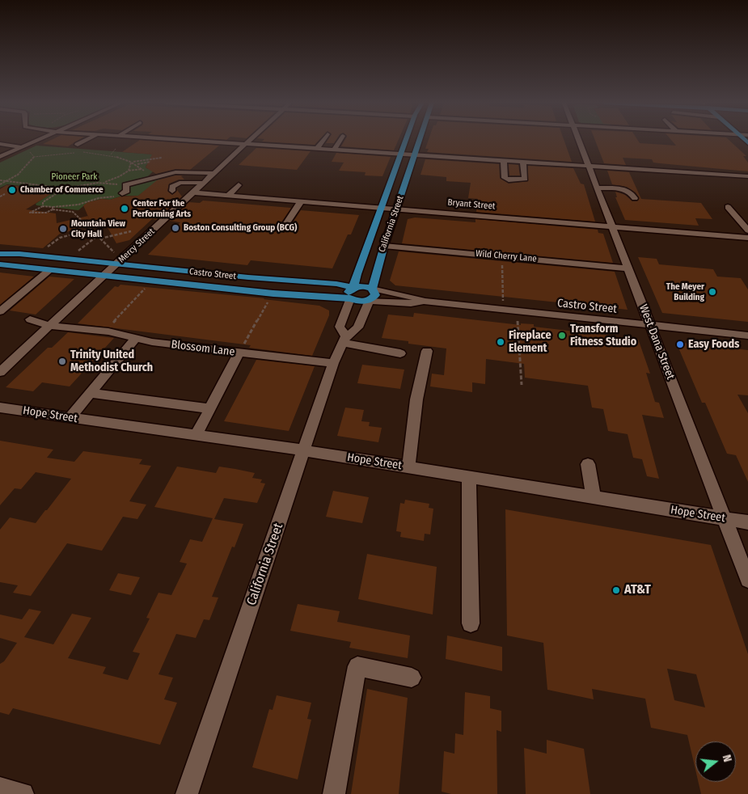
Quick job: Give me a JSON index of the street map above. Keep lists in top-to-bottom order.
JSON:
{
  "streets": {
    "main road": ["California Street", "Castro Street"],
    "street": [
      "Bryant Street",
      "Mercy Street",
      "Wild Cherry Lane",
      "West Dana Street",
      "Blossom Lane",
      "Hope Street"
    ]
  },
  "crossings": [
    ["Bryant Street", "California Street"],
    ["Bryant Street", "Mercy Street"],
    ["Bryant Street", "West Dana Street"],
    ["California Street", "Wild Cherry Lane"],
    ["California Street", "Castro Street"],
    ["California Street", "Blossom Lane"],
    ["California Street", "Hope Street"],
    ["Mercy Street", "Castro Street"],
    ["Mercy Street", "Blossom Lane"],
    ["Wild Cherry Lane", "West Dana Street"],
    ["Castro Street", "West Dana Street"],
    ["West Dana Street", "Hope Street"]
  ],
  "parks": ["Pioneer Park"],
  "places": [
    "Chamber of Commerce",
    "Center For the Performing Arts",
    "Boston Consulting Group (BCG)",
    "Mountain View City Hall",
    "The Meyer Building",
    "Transform Fitness Studio",
    "Fireplace Element",
    "Easy Foods",
    "Trinity United Methodist Church",
    "AT&T"
  ],
  "north": "right"
}
